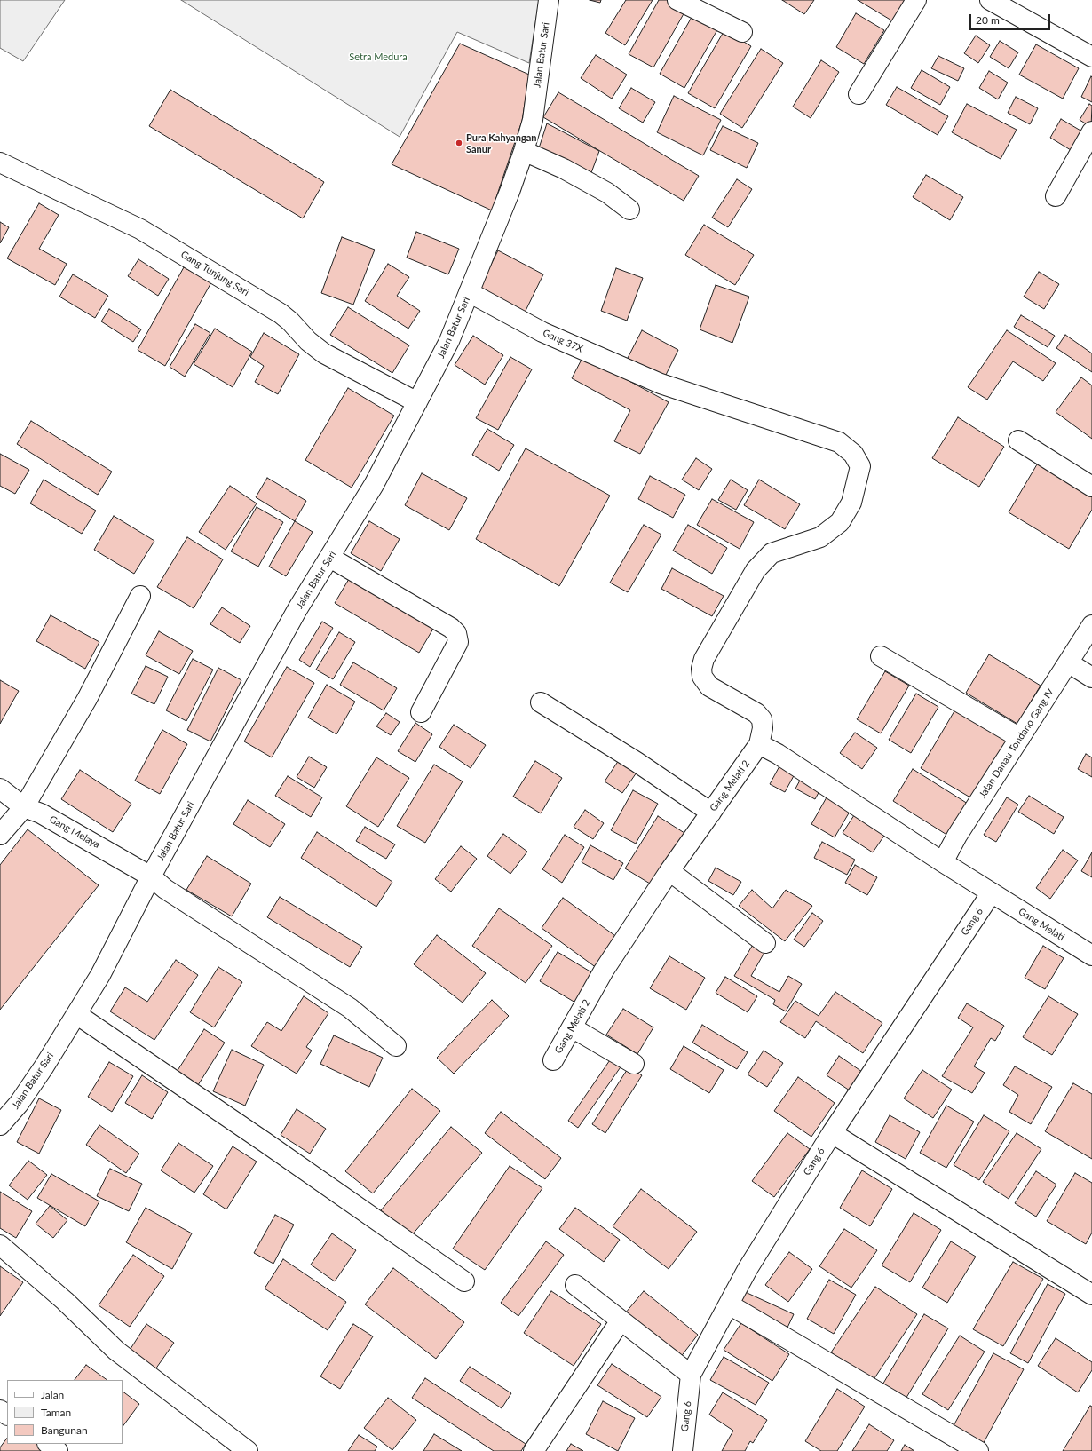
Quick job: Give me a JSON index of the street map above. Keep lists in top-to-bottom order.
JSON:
{
  "streets": {
    "street": [
      "Jalan Batur Sari",
      "Gang Tunjung Sari",
      "Gang 37X",
      "Jalan Danau Tondano Gang IV",
      "Gang Melati 2",
      "Gang Melaya",
      "Gang 6",
      "Gang Melati"
    ]
  },
  "crossings": [
    ["Jalan Batur Sari", "Gang Tunjung Sari"],
    ["Jalan Batur Sari", "Gang 37X"],
    ["Jalan Batur Sari", "Gang Melaya"],
    ["Gang 37X", "Gang Melati 2"],
    ["Gang 6", "Gang Melati"]
  ],
  "parks": ["Setra Medura"],
  "places": ["Pura Kahyangan Sanur"],
  "legend": ["Jalan", "Taman", "Bangunan"],
  "scale_bar": "20 m"
}
